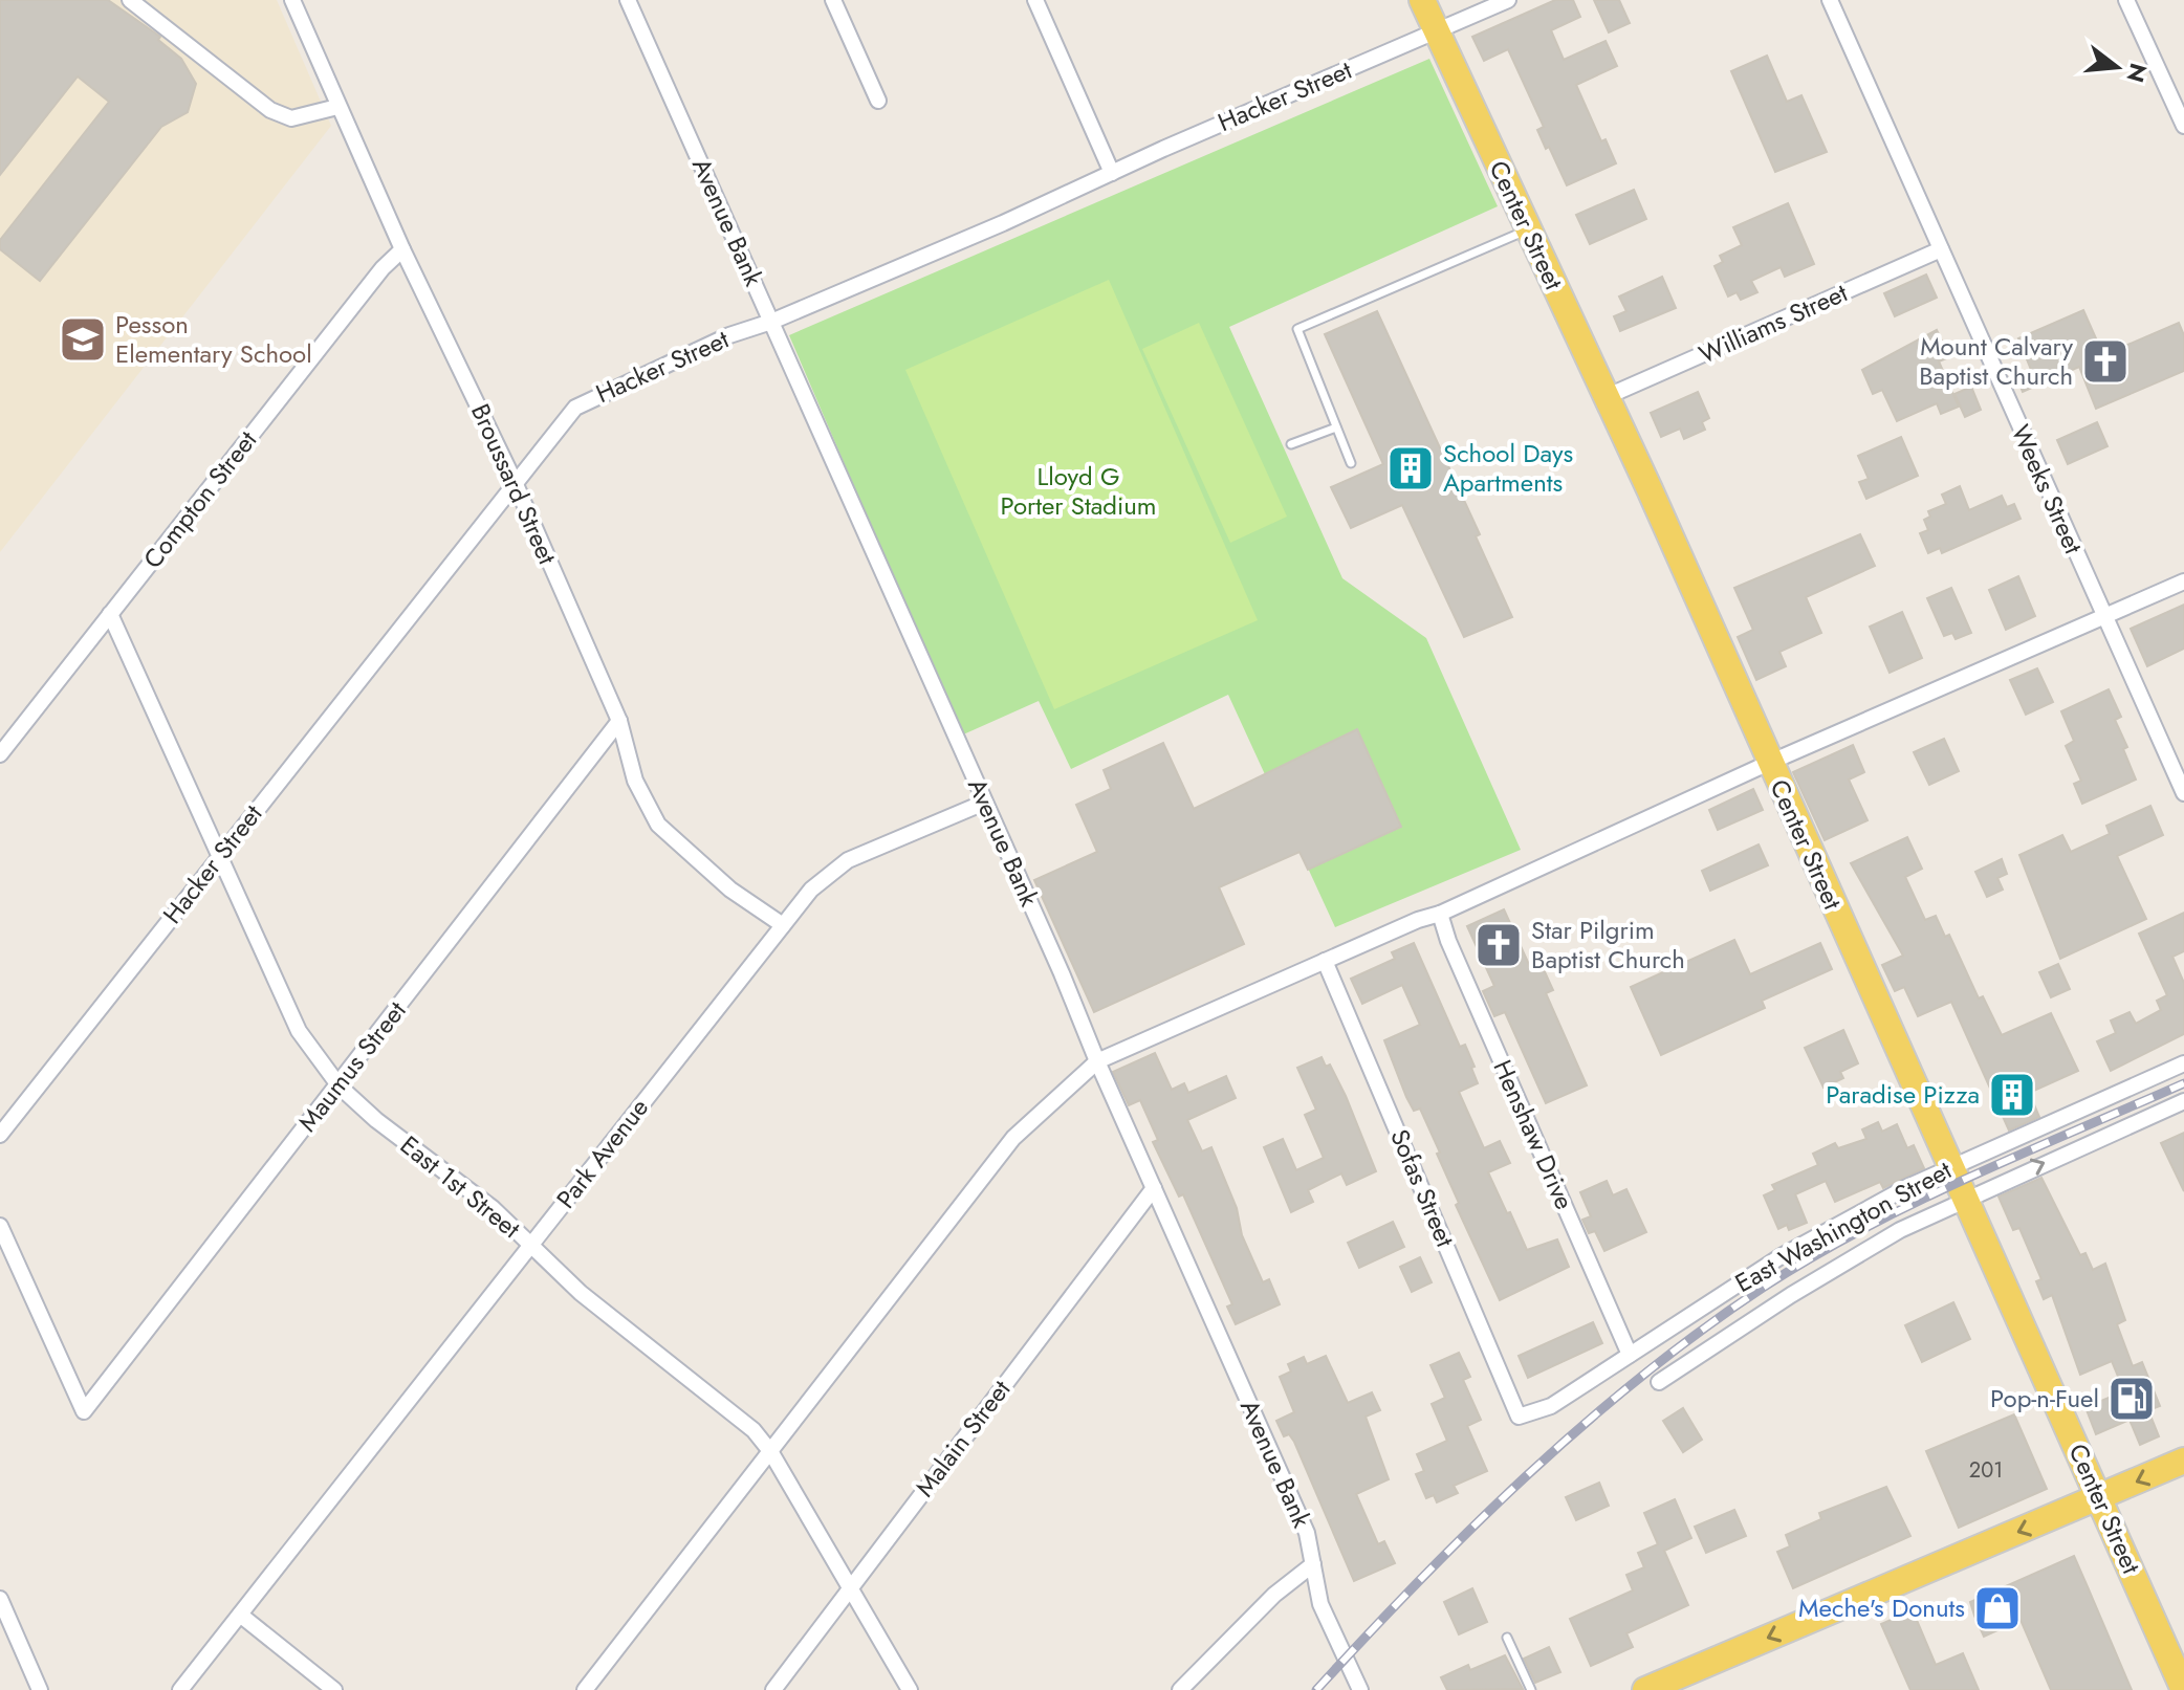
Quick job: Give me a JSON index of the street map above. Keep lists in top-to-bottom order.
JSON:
{
  "streets": {
    "main road": ["Center Street"],
    "street": [
      "Hacker Street",
      "Avenue Bank",
      "Williams Street",
      "Broussard Street",
      "Weeks Street",
      "Compton Street",
      "Maumus Street",
      "Henshaw Drive",
      "Park Avenue",
      "East 1st Street",
      "Sofas Street",
      "East Washington Street",
      "Malain Street"
    ]
  },
  "crossings": [
    ["Hacker Street", "Avenue Bank"],
    ["Hacker Street", "Center Street"],
    ["Hacker Street", "Broussard Street"],
    ["Hacker Street", "East 1st Street"],
    ["Avenue Bank", "Park Avenue"],
    ["Avenue Bank", "Malain Street"],
    ["Center Street", "Williams Street"],
    ["Center Street", "East Washington Street"],
    ["Williams Street", "Weeks Street"],
    ["Broussard Street", "Compton Street"],
    ["Broussard Street", "Maumus Street"],
    ["Broussard Street", "Park Avenue"],
    ["Compton Street", "East 1st Street"],
    ["Maumus Street", "East 1st Street"],
    ["Henshaw Drive", "East Washington Street"],
    ["Park Avenue", "East 1st Street"],
    ["East 1st Street", "Malain Street"],
    ["Sofas Street", "East Washington Street"]
  ],
  "parks": ["Lloyd G Porter Stadium"],
  "places": {
    "school or university": ["Pesson Elementary School"],
    "church": ["Mount Calvary Baptist Church", "Star Pilgrim Baptist Church"],
    "building": ["School Days Apartments", "Paradise Pizza"],
    "fuel station": ["Pop-n-Fuel"],
    "shop": ["Meche's Donuts"]
  },
  "house_numbers": ["201"],
  "north": "right"
}
